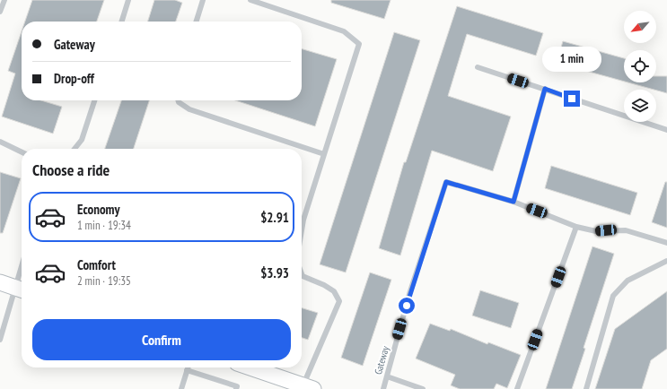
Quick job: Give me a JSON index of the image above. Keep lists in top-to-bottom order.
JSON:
{
  "streets": {
    "lane": ["Gateway"]
  },
  "north": "bottom left",
  "page": {
    "banner": ["Gateway", "Drop-off"],
    "bubble": "1 min",
    "heading": "Choose a ride",
    "list": [
      {
        "name": "Economy",
        "note": "1 min · 19:34",
        "value": "$2.91"
      },
      {
        "name": "Comfort",
        "note": "2 min · 19:35",
        "value": "$3.93"
      }
    ],
    "buttons": "Confirm"
  }
}
